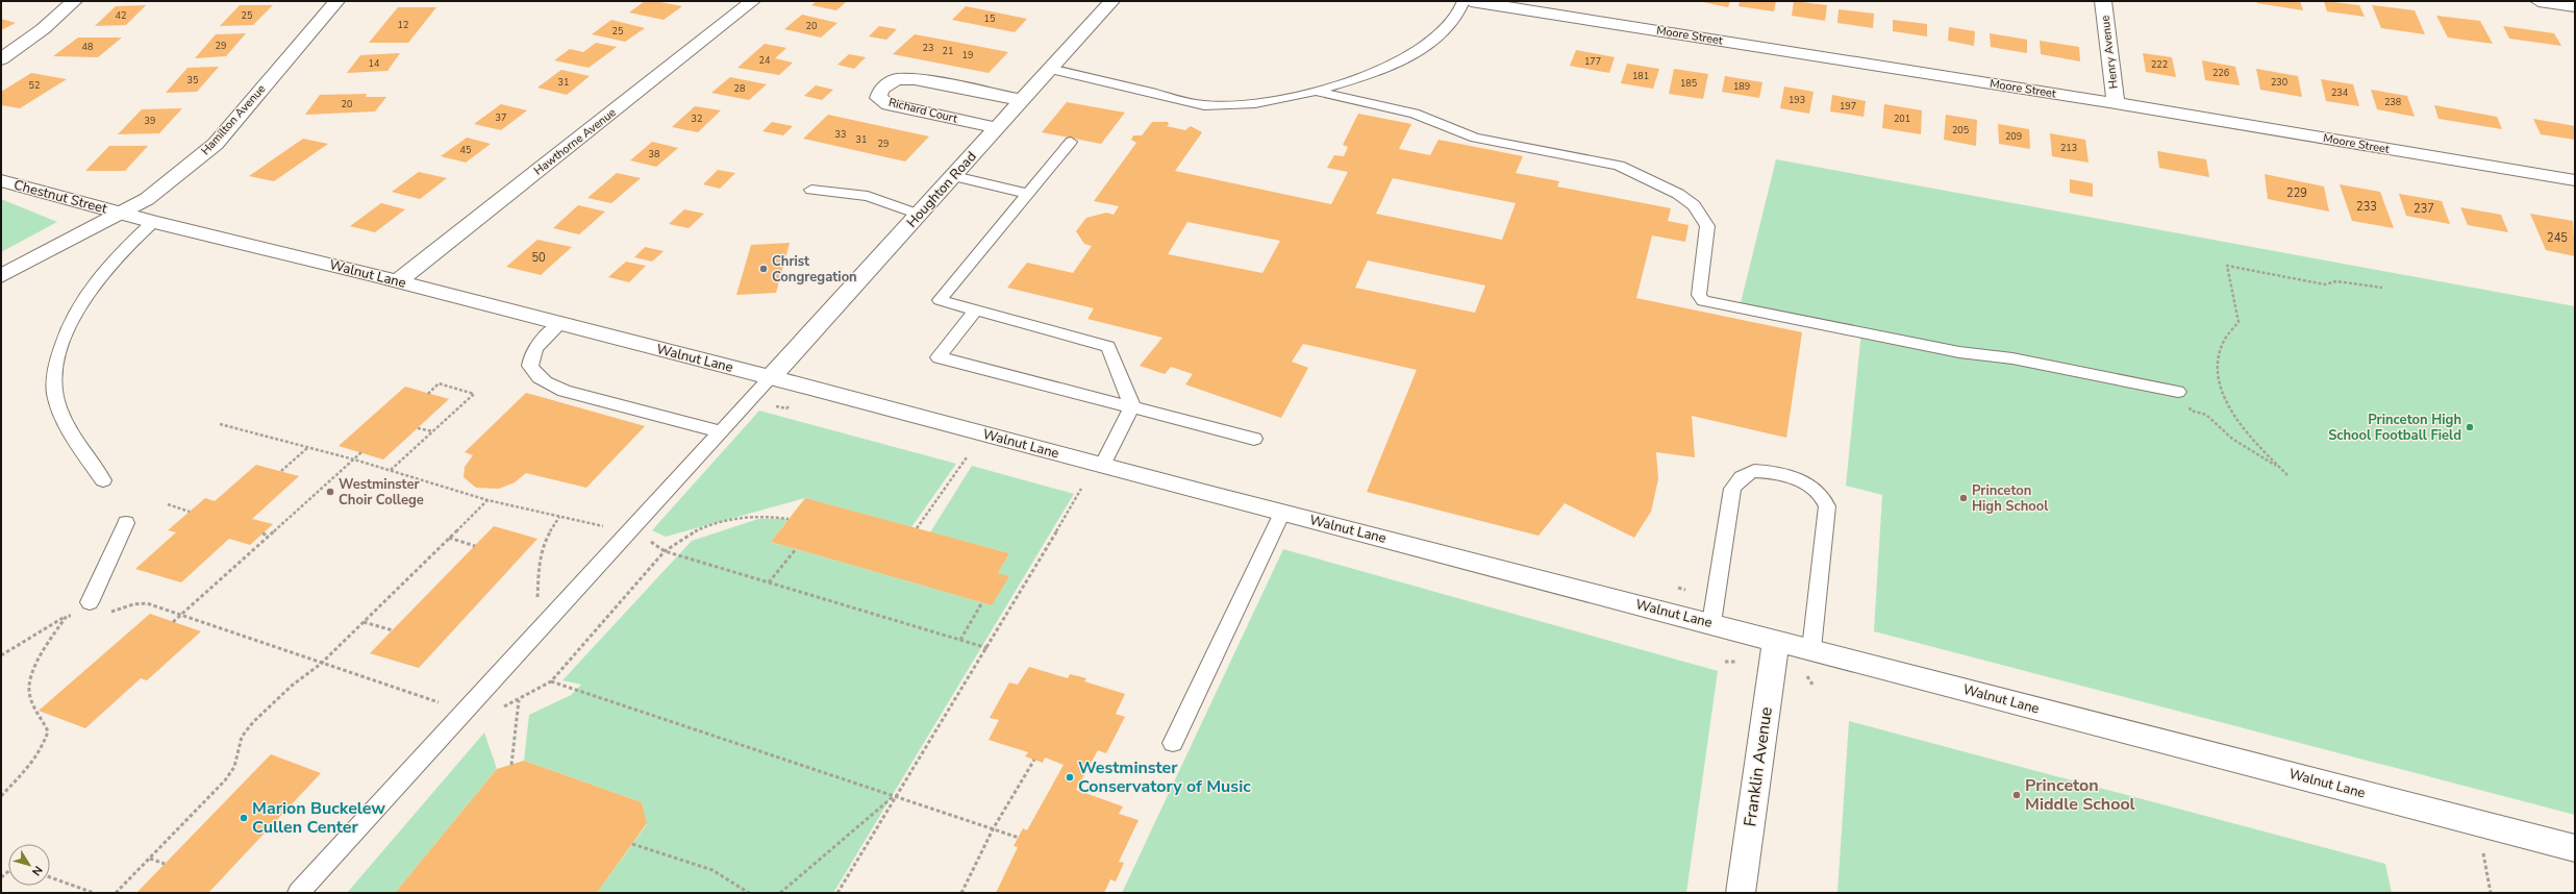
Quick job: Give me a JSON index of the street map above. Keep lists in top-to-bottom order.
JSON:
{
  "streets": {
    "street": [
      "Moore Street",
      "Henry Avenue",
      "Richard Court",
      "Hamilton Avenue",
      "Hawthorne Avenue",
      "Houghton Road",
      "Chestnut Street",
      "Walnut Lane",
      "Franklin Avenue"
    ]
  },
  "crossings": [
    ["Moore Street", "Henry Avenue"],
    ["Richard Court", "Houghton Road"],
    ["Hamilton Avenue", "Chestnut Street"],
    ["Hamilton Avenue", "Walnut Lane"],
    ["Hawthorne Avenue", "Walnut Lane"],
    ["Houghton Road", "Walnut Lane"],
    ["Chestnut Street", "Walnut Lane"],
    ["Walnut Lane", "Franklin Avenue"]
  ],
  "places": [
    "Christ Congregation",
    "Princeton High School Football Field",
    "Westminster Choir College",
    "Princeton High School",
    "Westminster Conservatory of Music",
    "Princeton Middle School",
    "Marion Buckelew Cullen Center"
  ],
  "house_numbers": [
    "42",
    "25",
    "15",
    "12",
    "20",
    "25",
    "29",
    "48",
    "23",
    "21",
    "19",
    "24",
    "177",
    "14",
    "222",
    "226",
    "181",
    "35",
    "31",
    "230",
    "185",
    "52",
    "189",
    "28",
    "234",
    "193",
    "238",
    "20",
    "197",
    "37",
    "32",
    "201",
    "39",
    "205",
    "33",
    "209",
    "31",
    "29",
    "213",
    "45",
    "38",
    "229",
    "233",
    "237",
    "245",
    "50"
  ],
  "north": "bottom right"
}
